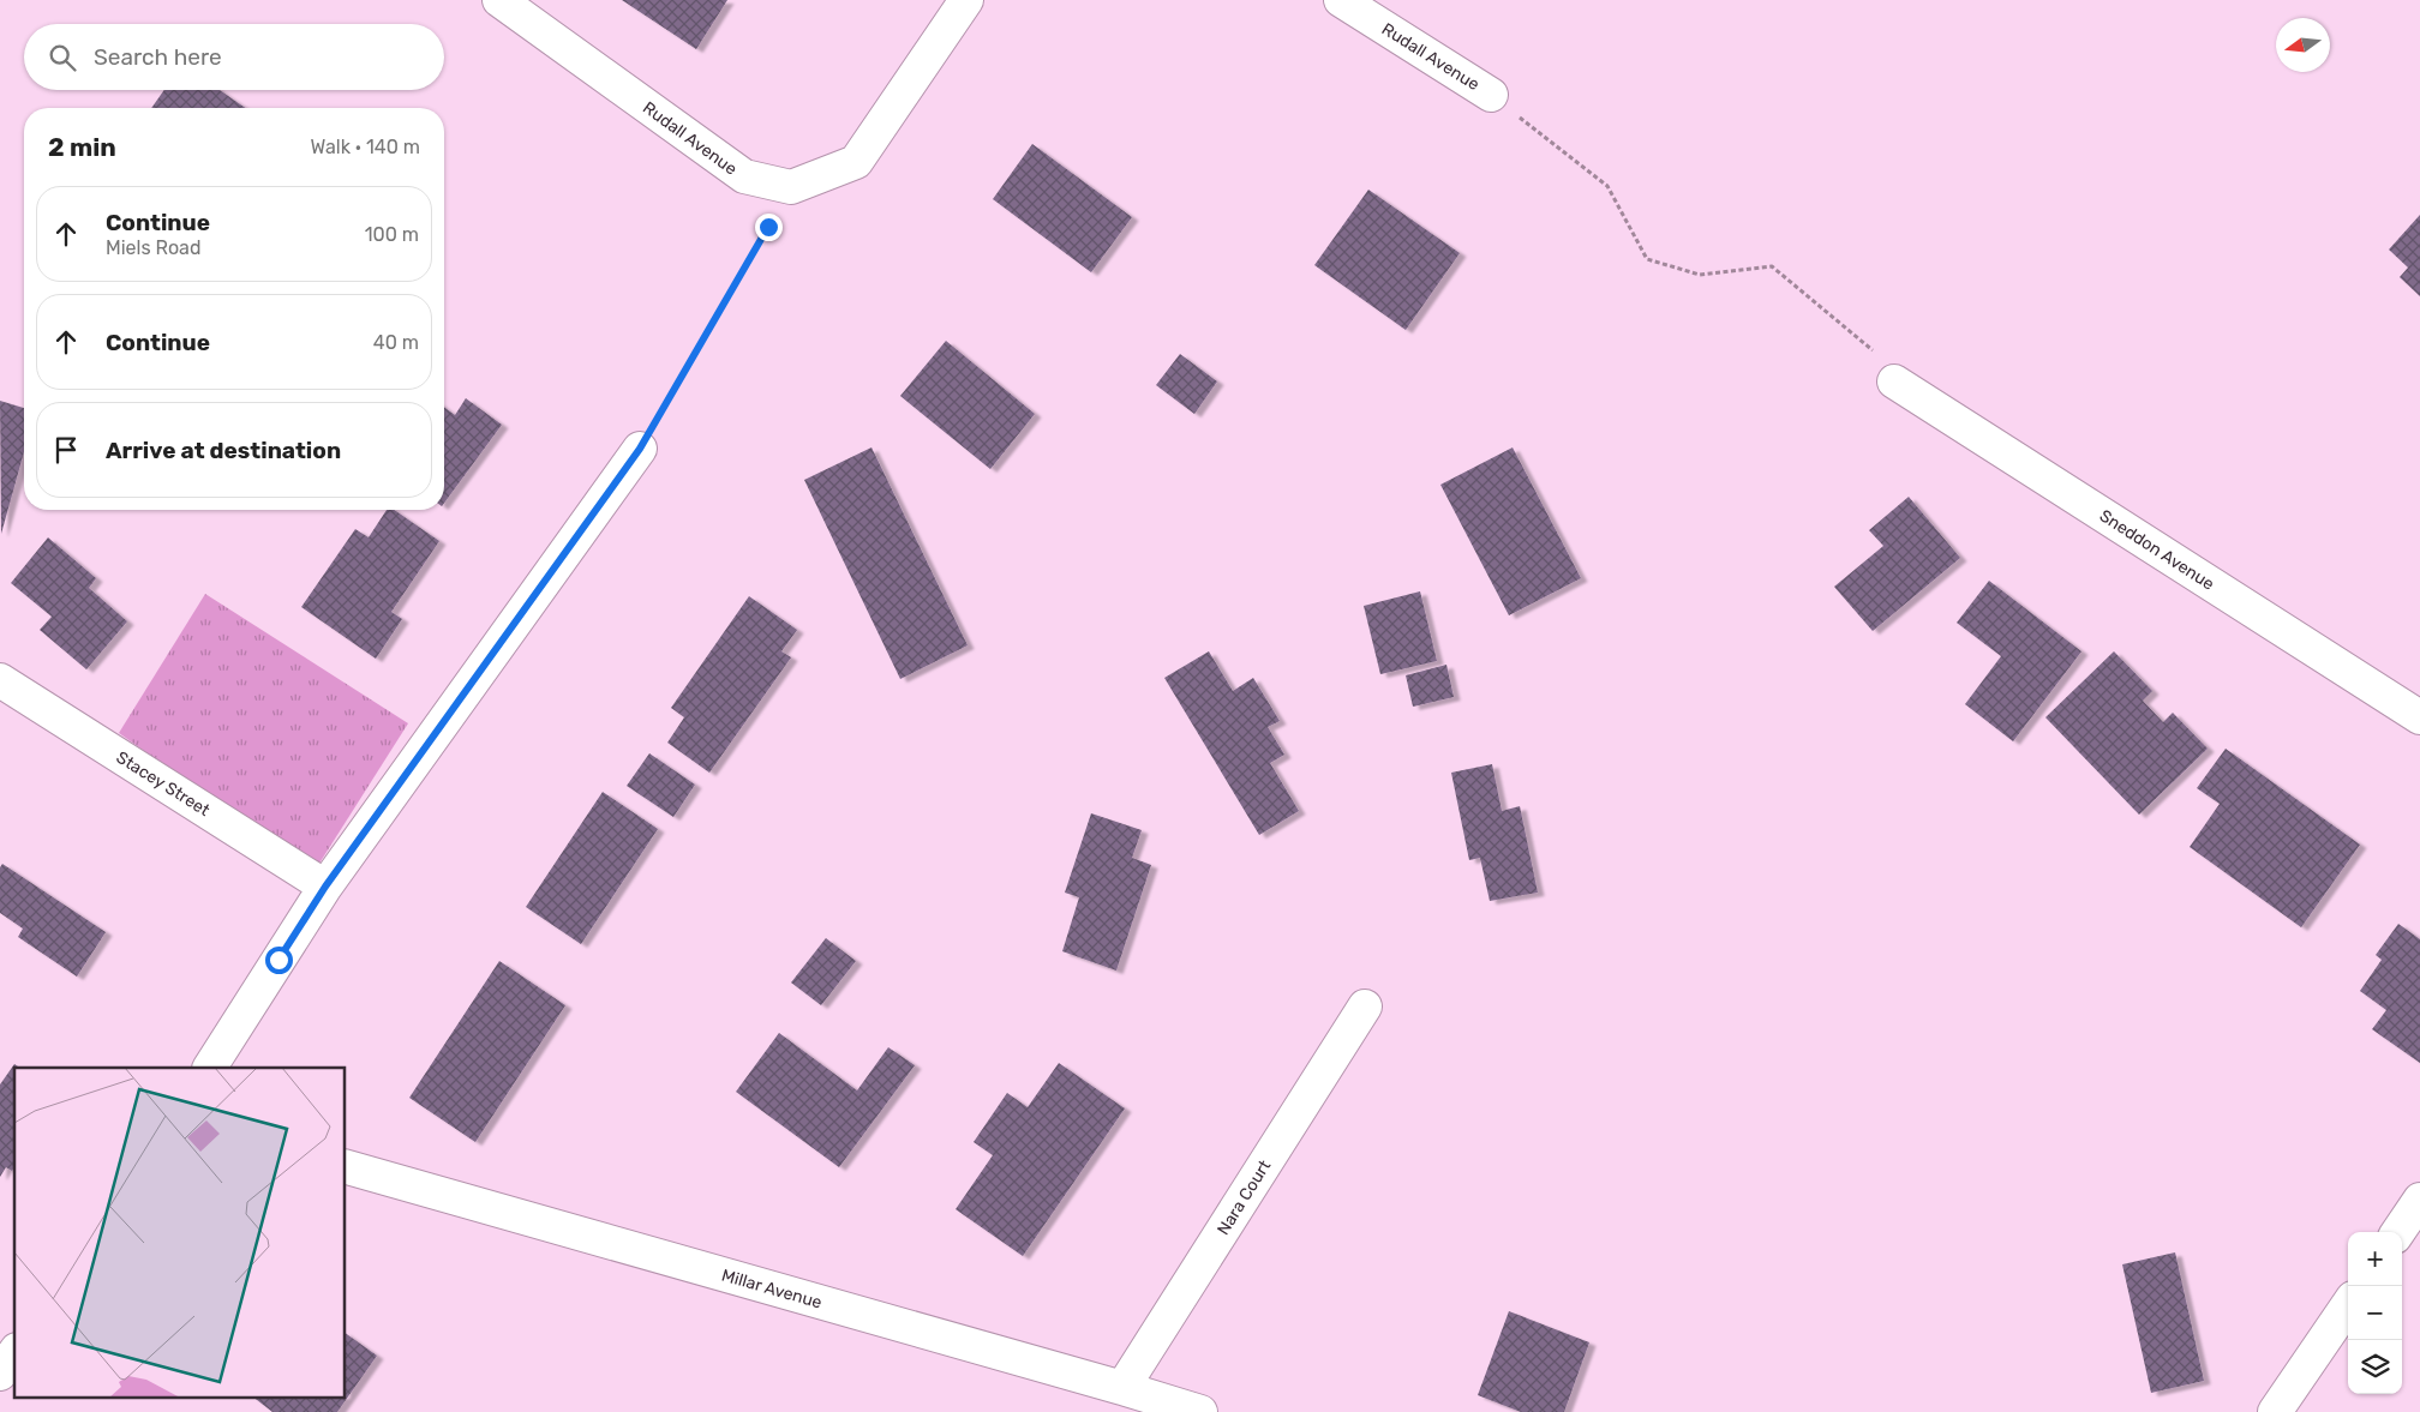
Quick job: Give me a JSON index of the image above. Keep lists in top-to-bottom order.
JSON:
{
  "streets": {
    "street": [
      "Rudall Avenue",
      "Sneddon Avenue",
      "Stacey Street",
      "Nara Court",
      "Millar Avenue"
    ]
  },
  "crossings": [
    ["Nara Court", "Millar Avenue"]
  ],
  "north": "left",
  "page": {
    "search": "Search here",
    "heading": ["2 min", "Walk · 140 m"],
    "list": [
      ["Continue", "Miels Road", "100 m"],
      ["Continue", "40 m"],
      "Arrive at destination"
    ],
    "map_buttons": ["+", "−"]
  }
}
